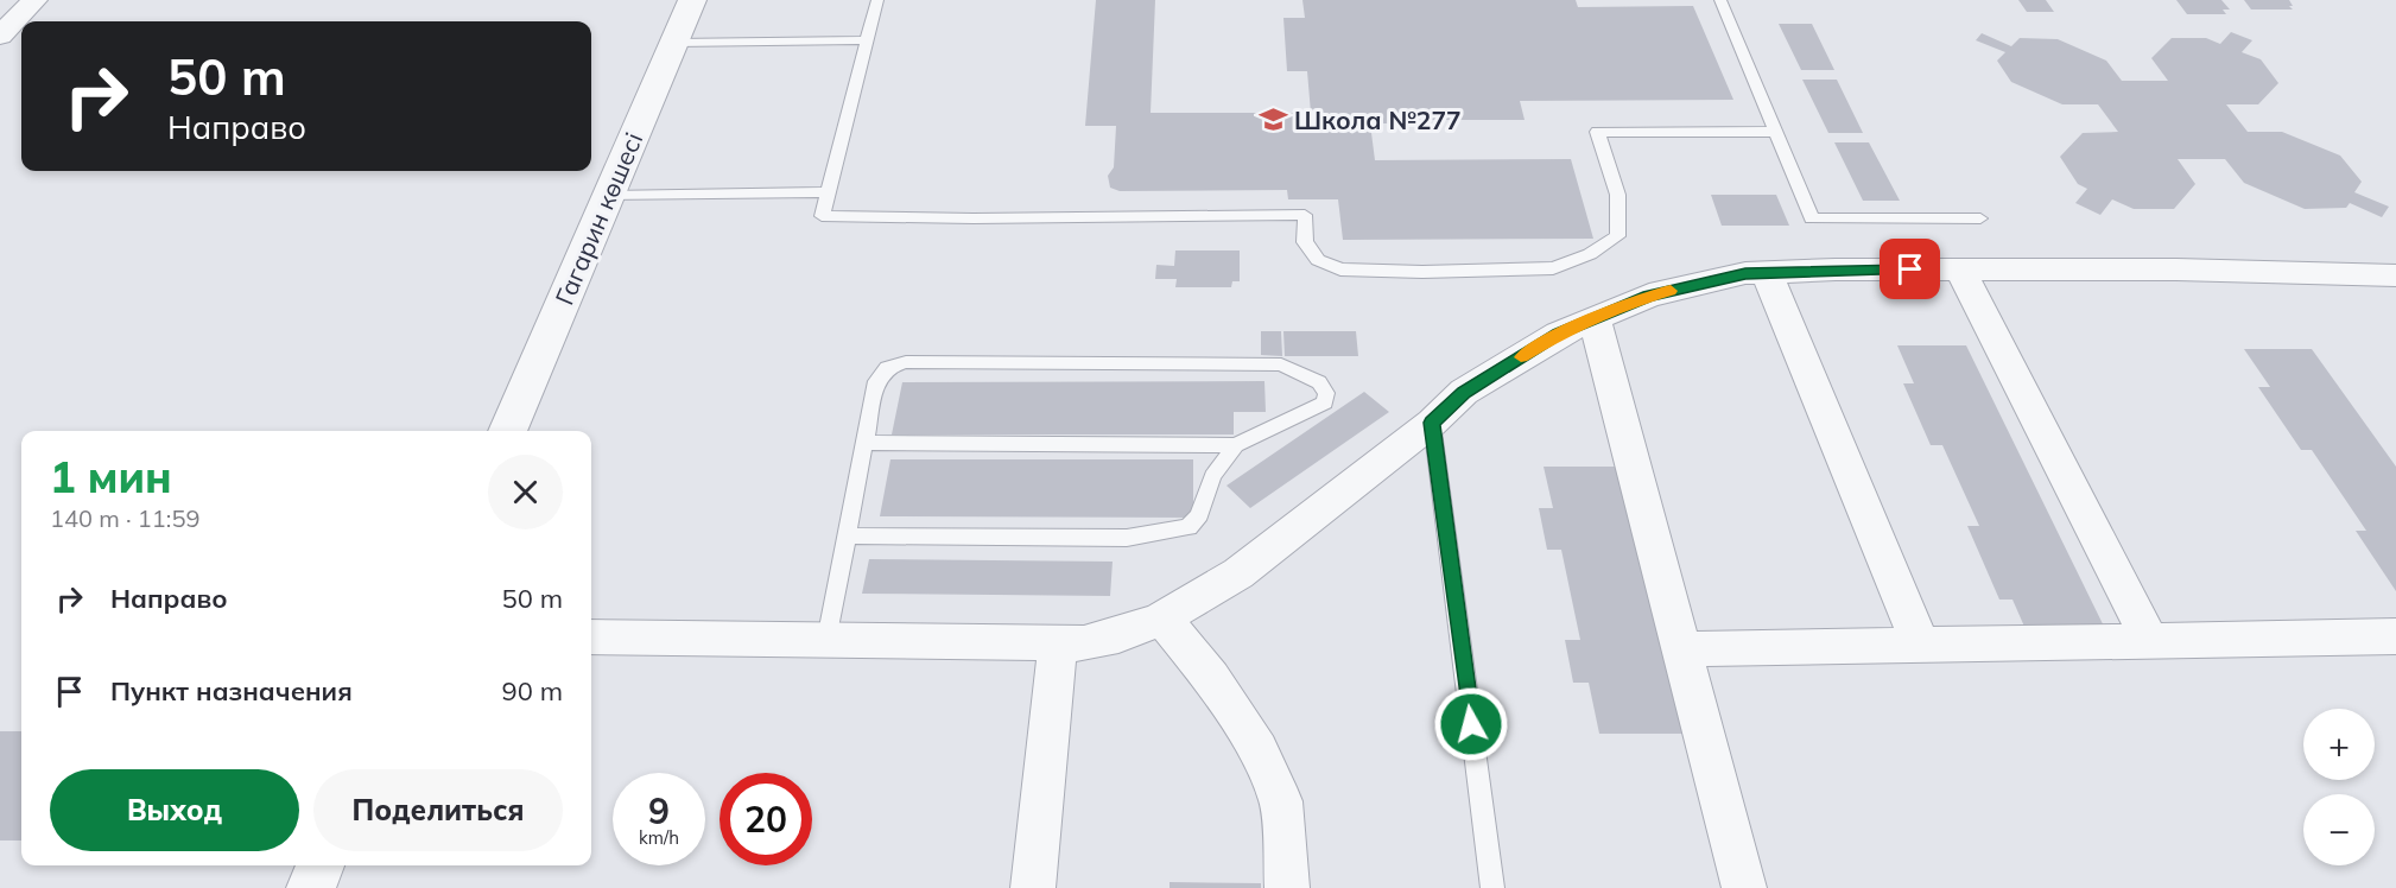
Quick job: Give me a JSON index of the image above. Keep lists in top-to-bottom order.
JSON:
{
  "streets": {
    "street": ["Гагарин көшесі"]
  },
  "places": {
    "school or university": ["Школа №277"]
  },
  "page": {
    "turn": ["50 m", "Направо"],
    "heading": ["1 мин", "140 m · 11:59"],
    "list": [
      {
        "name": "Направо",
        "value": "50 m"
      },
      {
        "name": "Пункт назначения",
        "value": "90 m"
      }
    ],
    "map_buttons": ["+", "−"],
    "buttons": ["Выход", "Поделиться"],
    "speed": "9 km/h",
    "limit": "20"
  }
}
